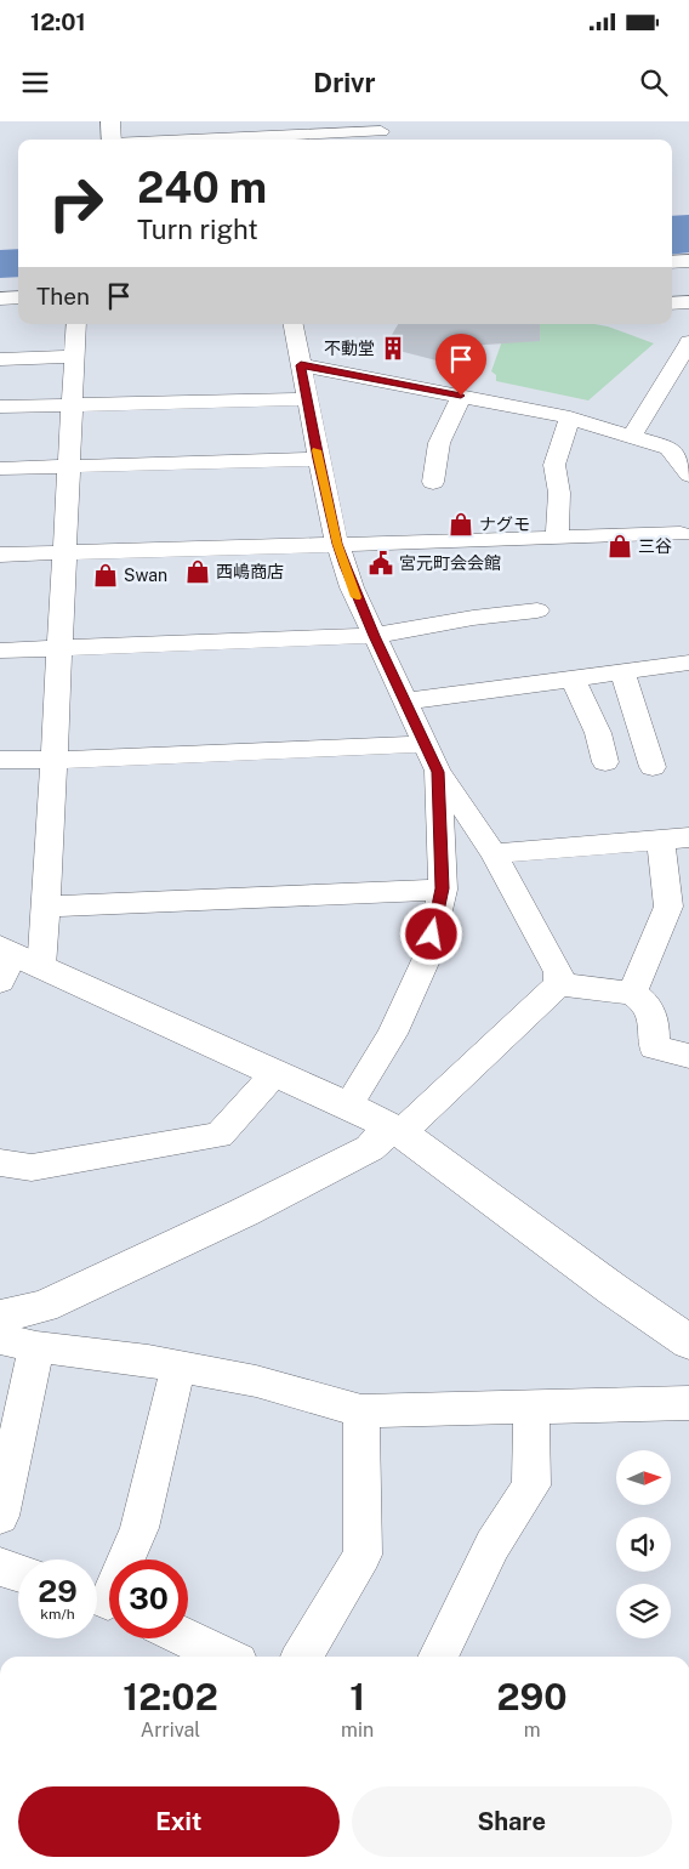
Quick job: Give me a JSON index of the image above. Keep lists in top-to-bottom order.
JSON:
{
  "places": {
    "building": ["不動堂"],
    "shop": [
      "ナグモ",
      "三谷",
      "西嶋商店",
      "Swan"
    ],
    "public building": ["宮元町会会館"]
  },
  "north": "right",
  "page": {
    "status": "12:01",
    "header": "Drivr",
    "turn": ["240 m", "Turn right"],
    "then": "Then",
    "speed": "29 km/h",
    "limit": "30",
    "eta": [
      "12:02",
      "Arrival",
      "1",
      "min",
      "290",
      "m"
    ],
    "buttons": ["Exit", "Share"]
  }
}
